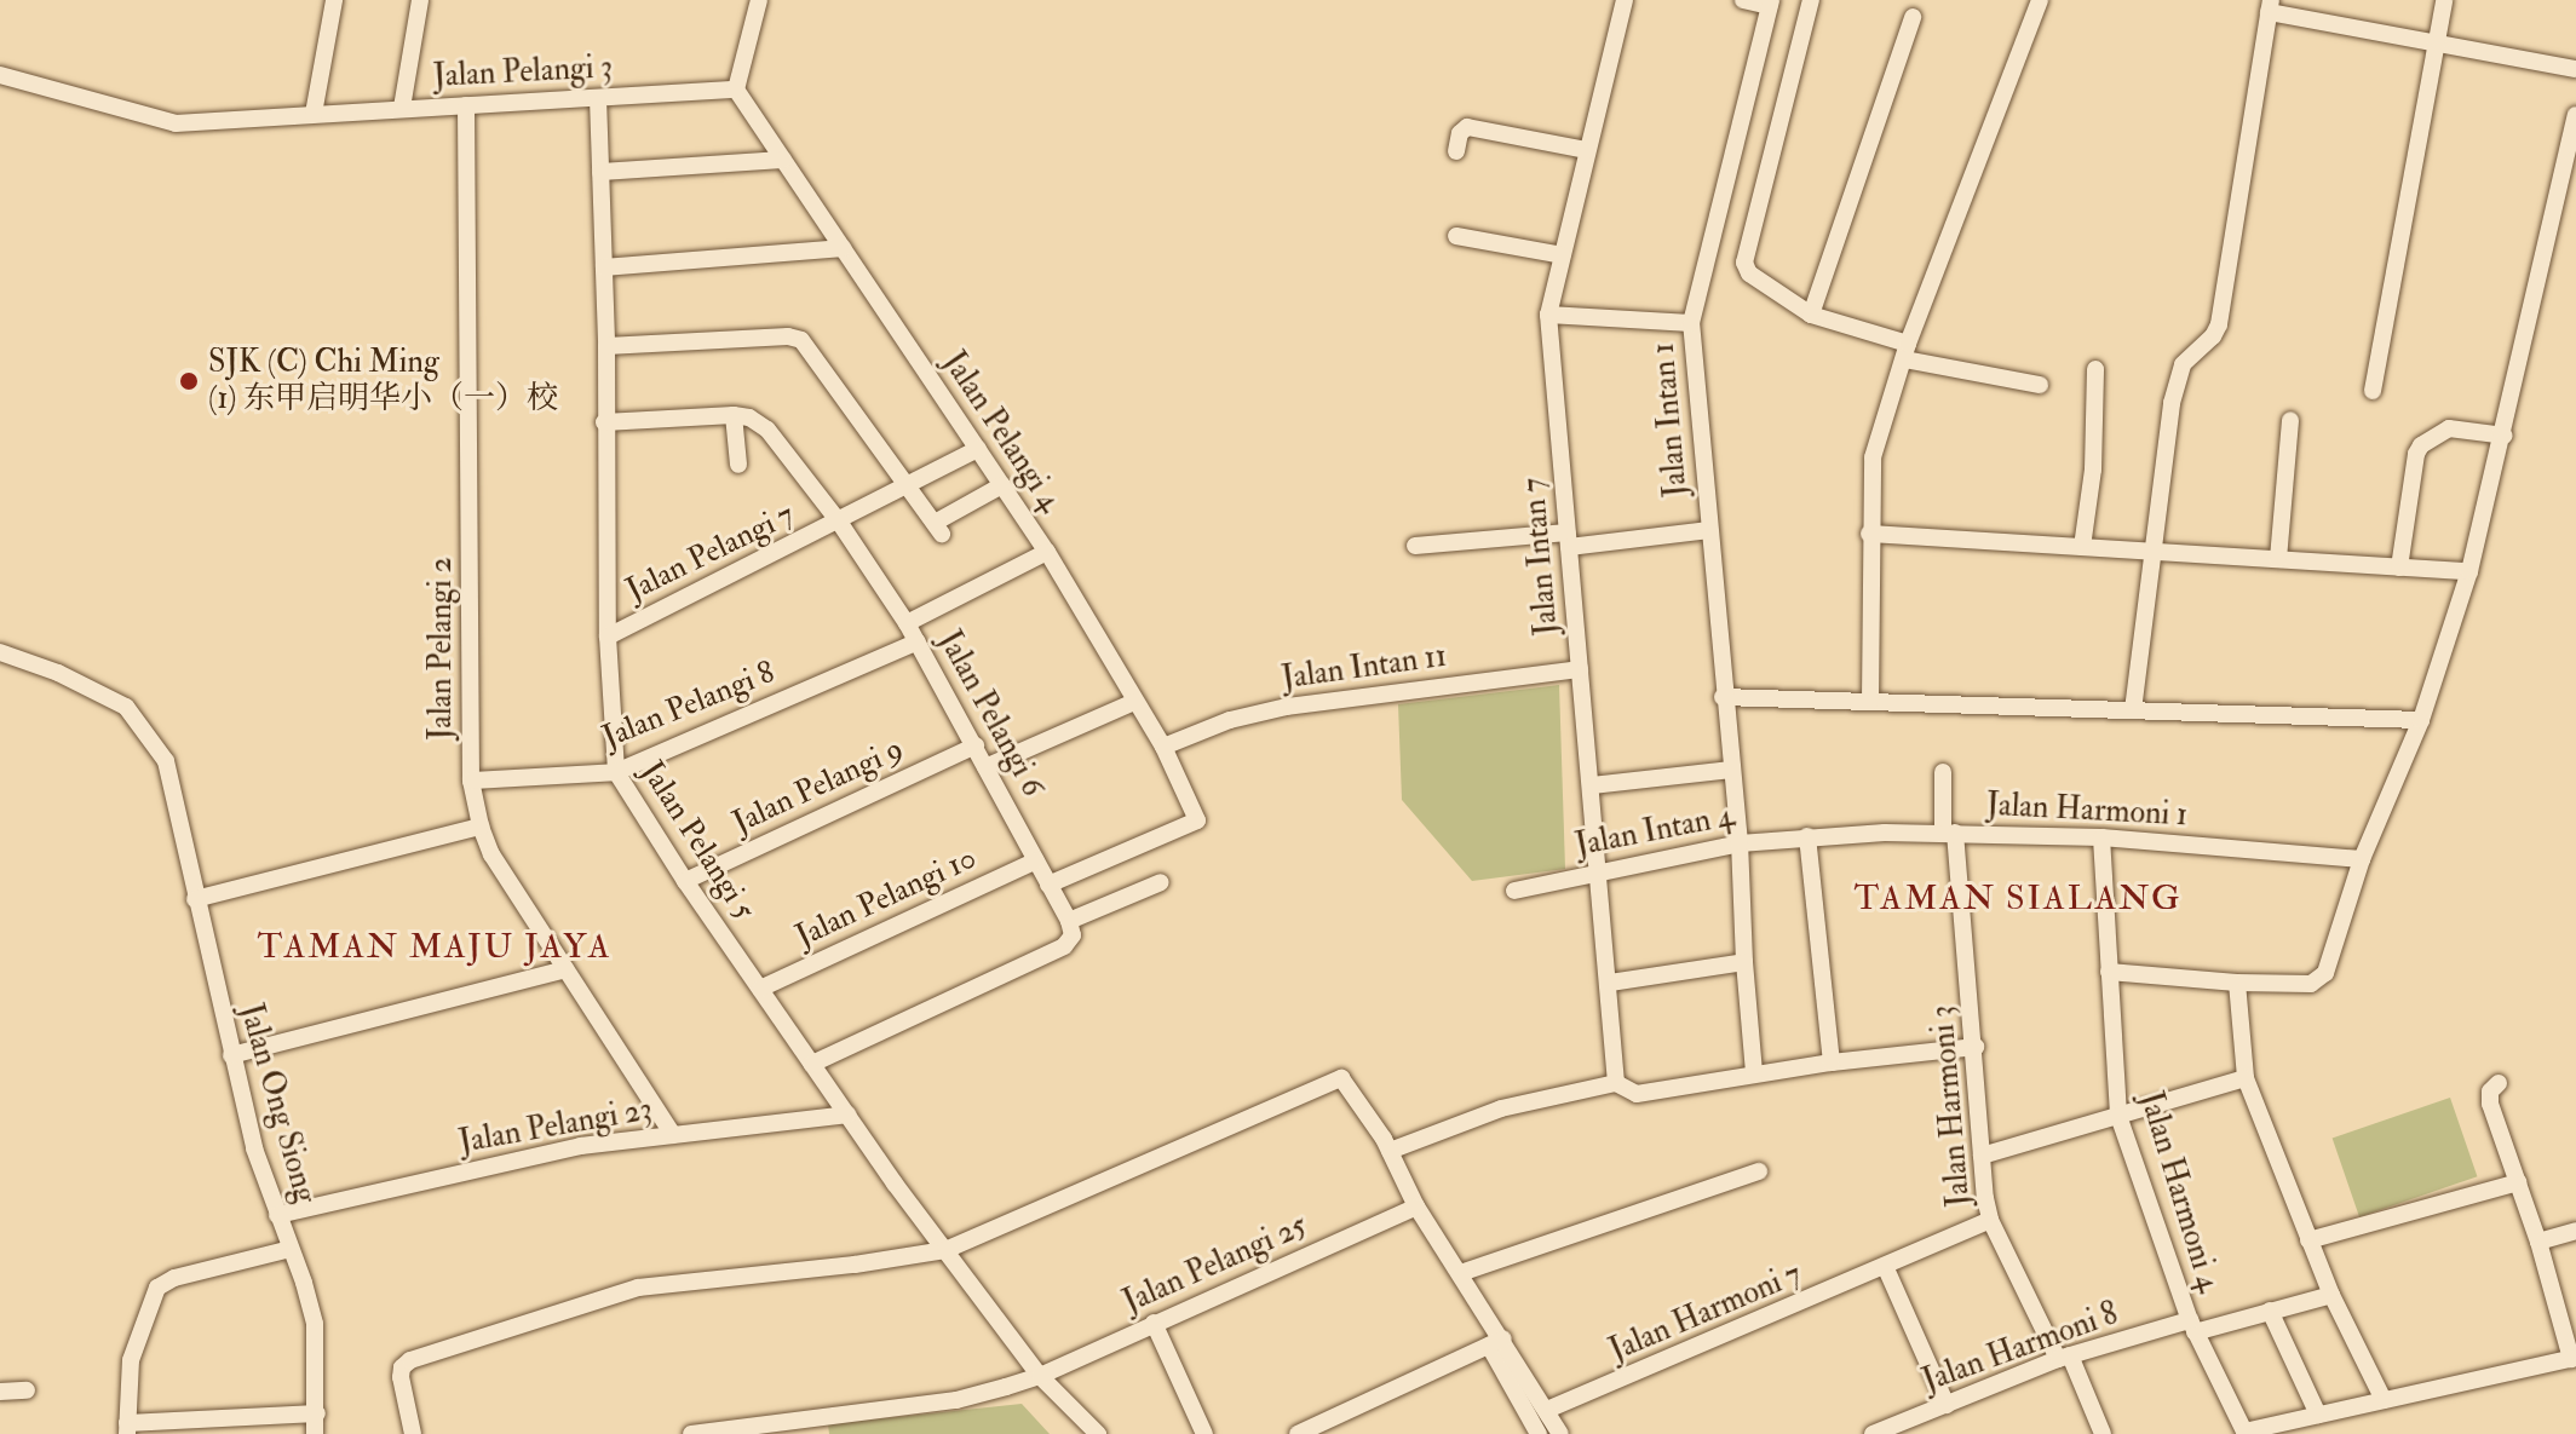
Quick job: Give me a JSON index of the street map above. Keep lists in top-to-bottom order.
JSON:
{
  "streets": {
    "street": [
      "Jalan Pelangi 3",
      "Jalan Intan 1",
      "Jalan Pelangi 4",
      "Jalan Pelangi 7",
      "Jalan Intan 7",
      "Jalan Pelangi 2",
      "Jalan Intan 11",
      "Jalan Pelangi 8",
      "Jalan Pelangi 6",
      "Jalan Pelangi 9",
      "Jalan Harmoni 1",
      "Jalan Intan 4",
      "Jalan Pelangi 5",
      "Jalan Pelangi 10",
      "Jalan Ong Siong",
      "Jalan Harmoni 3",
      "Jalan Pelangi 23",
      "Jalan Harmoni 4",
      "Jalan Pelangi 25",
      "Jalan Harmoni 7",
      "Jalan Harmoni 8"
    ]
  },
  "crossings": [
    ["Jalan Pelangi 3", "Jalan Pelangi 4"],
    ["Jalan Pelangi 3", "Jalan Pelangi 2"],
    ["Jalan Pelangi 3", "Jalan Pelangi 5"],
    ["Jalan Intan 1", "Jalan Intan 4"],
    ["Jalan Pelangi 4", "Jalan Pelangi 7"],
    ["Jalan Pelangi 4", "Jalan Intan 11"],
    ["Jalan Pelangi 4", "Jalan Pelangi 6"],
    ["Jalan Pelangi 7", "Jalan Pelangi 6"],
    ["Jalan Pelangi 7", "Jalan Pelangi 5"],
    ["Jalan Intan 7", "Jalan Intan 11"],
    ["Jalan Intan 7", "Jalan Intan 4"],
    ["Jalan Pelangi 2", "Jalan Pelangi 8"],
    ["Jalan Pelangi 2", "Jalan Pelangi 23"],
    ["Jalan Pelangi 8", "Jalan Pelangi 6"],
    ["Jalan Pelangi 8", "Jalan Pelangi 5"],
    ["Jalan Pelangi 6", "Jalan Pelangi 9"],
    ["Jalan Pelangi 6", "Jalan Pelangi 10"],
    ["Jalan Pelangi 9", "Jalan Pelangi 5"],
    ["Jalan Harmoni 1", "Jalan Intan 4"],
    ["Jalan Harmoni 1", "Jalan Harmoni 3"],
    ["Jalan Harmoni 1", "Jalan Harmoni 4"],
    ["Jalan Pelangi 5", "Jalan Pelangi 10"],
    ["Jalan Pelangi 5", "Jalan Pelangi 23"],
    ["Jalan Pelangi 5", "Jalan Pelangi 25"],
    ["Jalan Ong Siong", "Jalan Pelangi 23"],
    ["Jalan Harmoni 3", "Jalan Harmoni 7"],
    ["Jalan Harmoni 3", "Jalan Harmoni 8"],
    ["Jalan Harmoni 4", "Jalan Harmoni 8"]
  ],
  "districts": ["TAMAN SIALANG", "TAMAN MAJU JAYA"],
  "places": ["SJK (C) Chi Ming (1) 东甲启明华小（一）校"]
}
